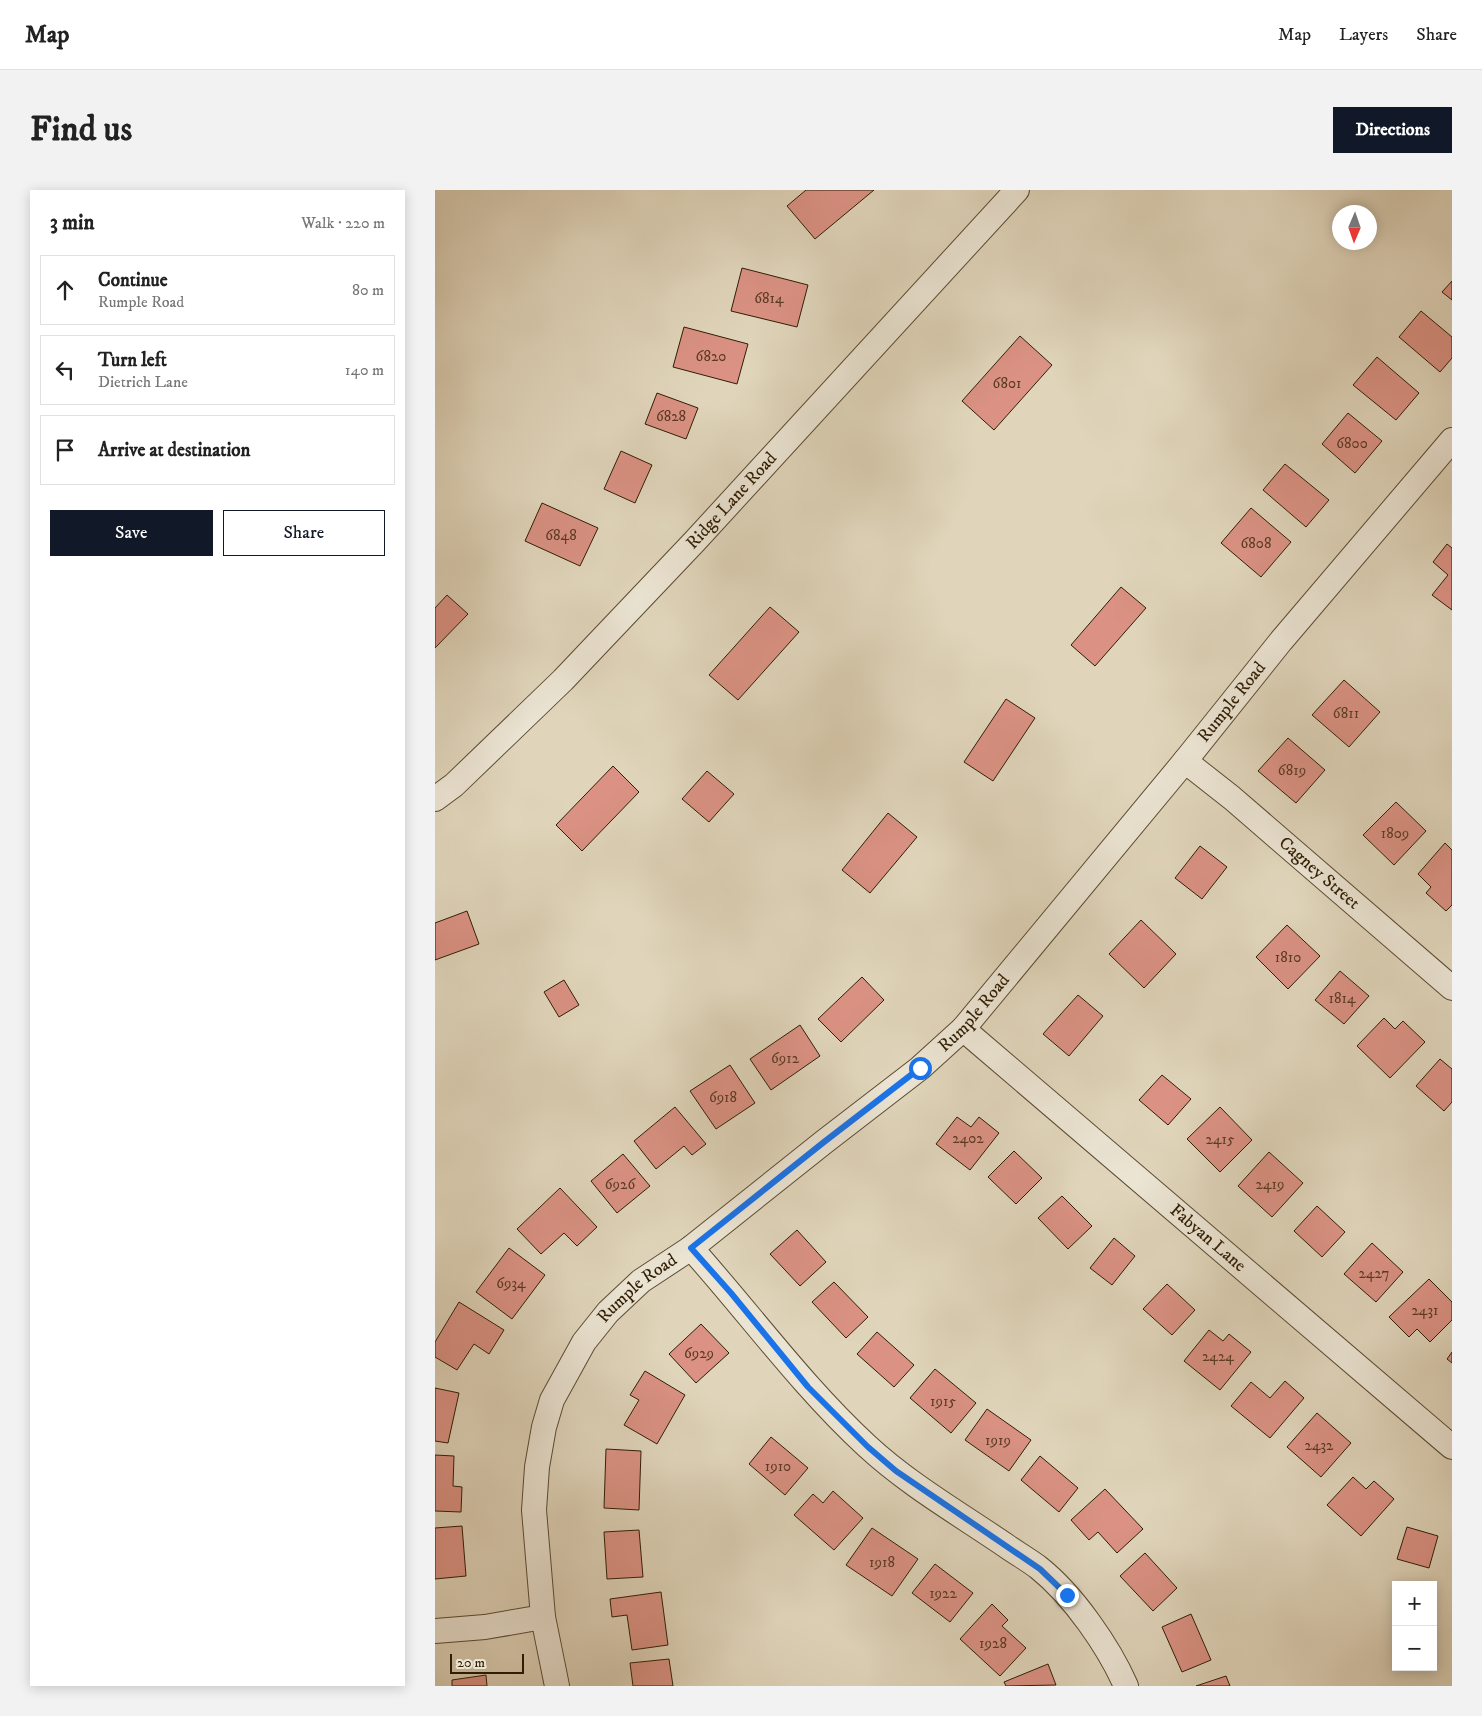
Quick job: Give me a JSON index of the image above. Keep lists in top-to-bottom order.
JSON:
{
  "streets": {
    "street": [
      "Ridge Lane Road",
      "Rumple Road",
      "Cagney Street",
      "Fabyan Lane"
    ]
  },
  "crossings": [
    ["Rumple Road", "Cagney Street"],
    ["Rumple Road", "Fabyan Lane"]
  ],
  "house_numbers": [
    "6814",
    "6820",
    "6801",
    "6828",
    "6800",
    "6848",
    "6808",
    "6811",
    "6819",
    "1809",
    "1810",
    "1814",
    "6912",
    "6918",
    "2402",
    "2415",
    "6926",
    "2419",
    "2427",
    "6934",
    "2431",
    "6929",
    "2424",
    "1915",
    "1919",
    "2432",
    "1910",
    "1918",
    "1922",
    "1928"
  ],
  "scale_bar": "20 m",
  "north": "bottom",
  "page": {
    "header": "Map",
    "nav": ["Map", "Layers", "Share"],
    "buttons": [
      "Directions",
      ["Save", "Share"]
    ],
    "title": "Find us",
    "heading": ["3 min", "Walk · 220 m"],
    "list": [
      ["Continue", "Rumple Road", "80 m"],
      ["Turn left", "Dietrich Lane", "140 m"],
      "Arrive at destination"
    ],
    "map_buttons": ["+", "−"],
    "scale": "20 m"
  }
}
